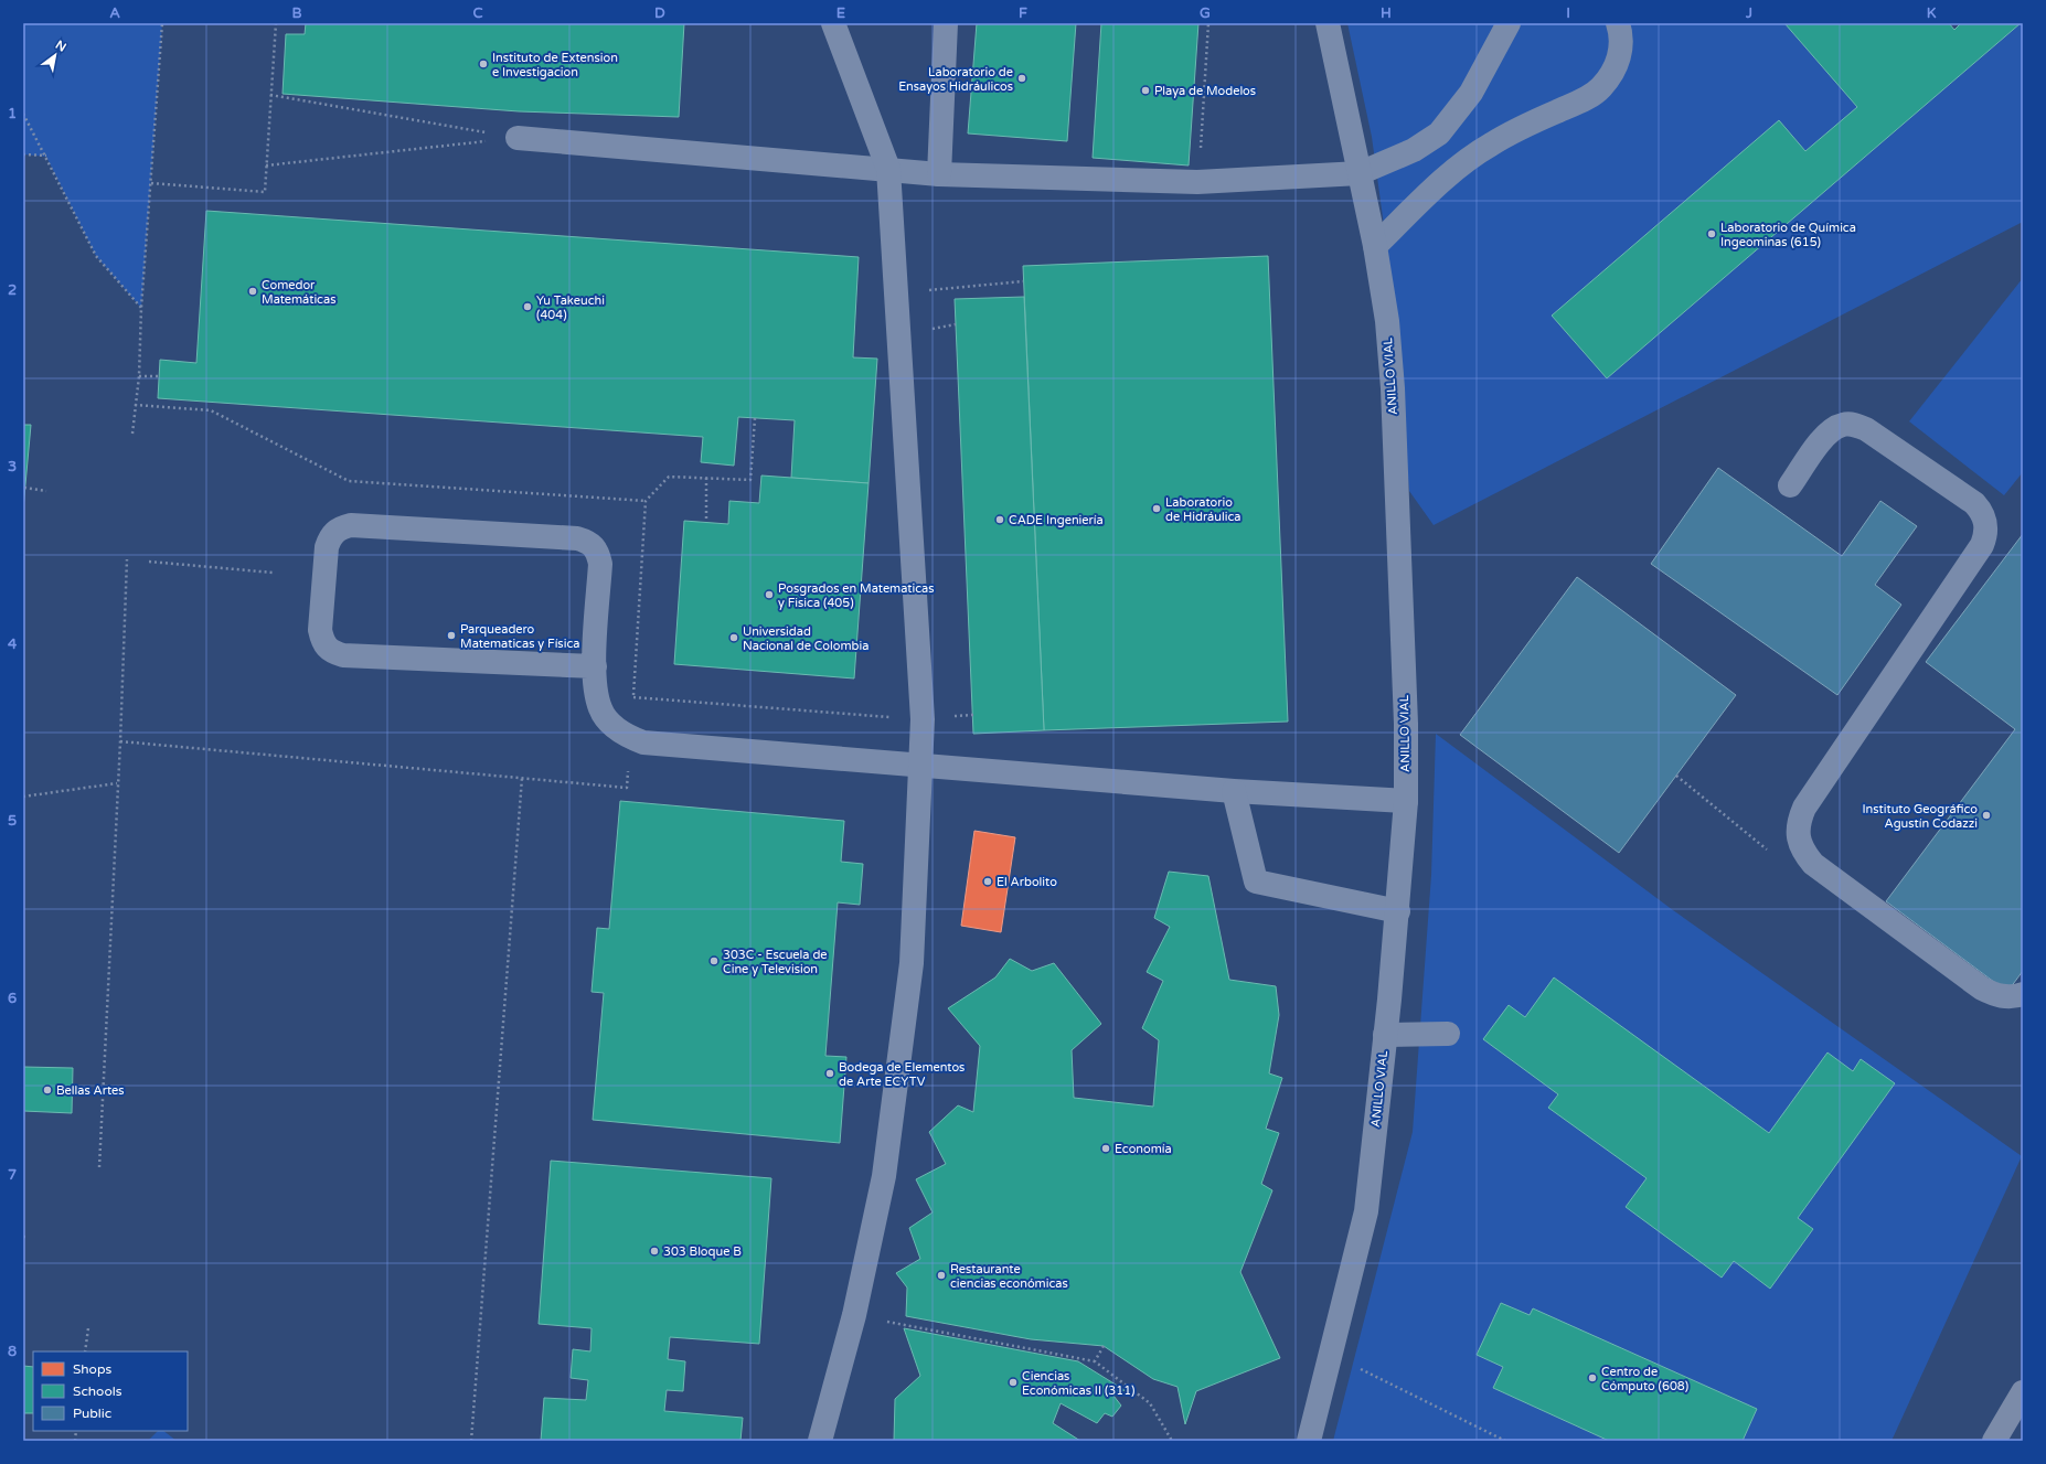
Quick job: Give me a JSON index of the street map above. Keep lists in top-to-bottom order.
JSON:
{
  "streets": {
    "street": ["ANILLO VIAL"]
  },
  "places": [
    "Instituto de Extension e Investigacion",
    "Laboratorio de Ensayos Hidráulicos",
    "Playa de Modelos",
    "Laboratorio de Química Ingeominas (615)",
    "Comedor Matemáticas",
    "Yu Takeuchi (404)",
    "Laboratorio de Hidráulica",
    "CADE Ingeniería",
    "Posgrados en Matematicas y Fisica (405)",
    "Parqueadero Matematicas y Física",
    "Universidad Nacional de Colombia",
    "Instituto Geográfico Agustín Codazzi",
    "El Arbolito",
    "303C - Escuela de Cine y Television",
    "Bodega de Elementos de Arte ECYTV",
    "Bellas Artes",
    "Economía",
    "303 Bloque B",
    "Restaurante ciencias económicas",
    "Centro de Cómputo (608)",
    "Ciencias Económicas II (311)"
  ],
  "legend": ["Shops", "Schools", "Public"],
  "north": "top right",
  "grid": {
    "columns": [
      "A",
      "B",
      "C",
      "D",
      "E",
      "F",
      "G",
      "H",
      "I",
      "J",
      "K"
    ],
    "rows": [
      "1",
      "2",
      "3",
      "4",
      "5",
      "6",
      "7",
      "8"
    ]
  }
}
